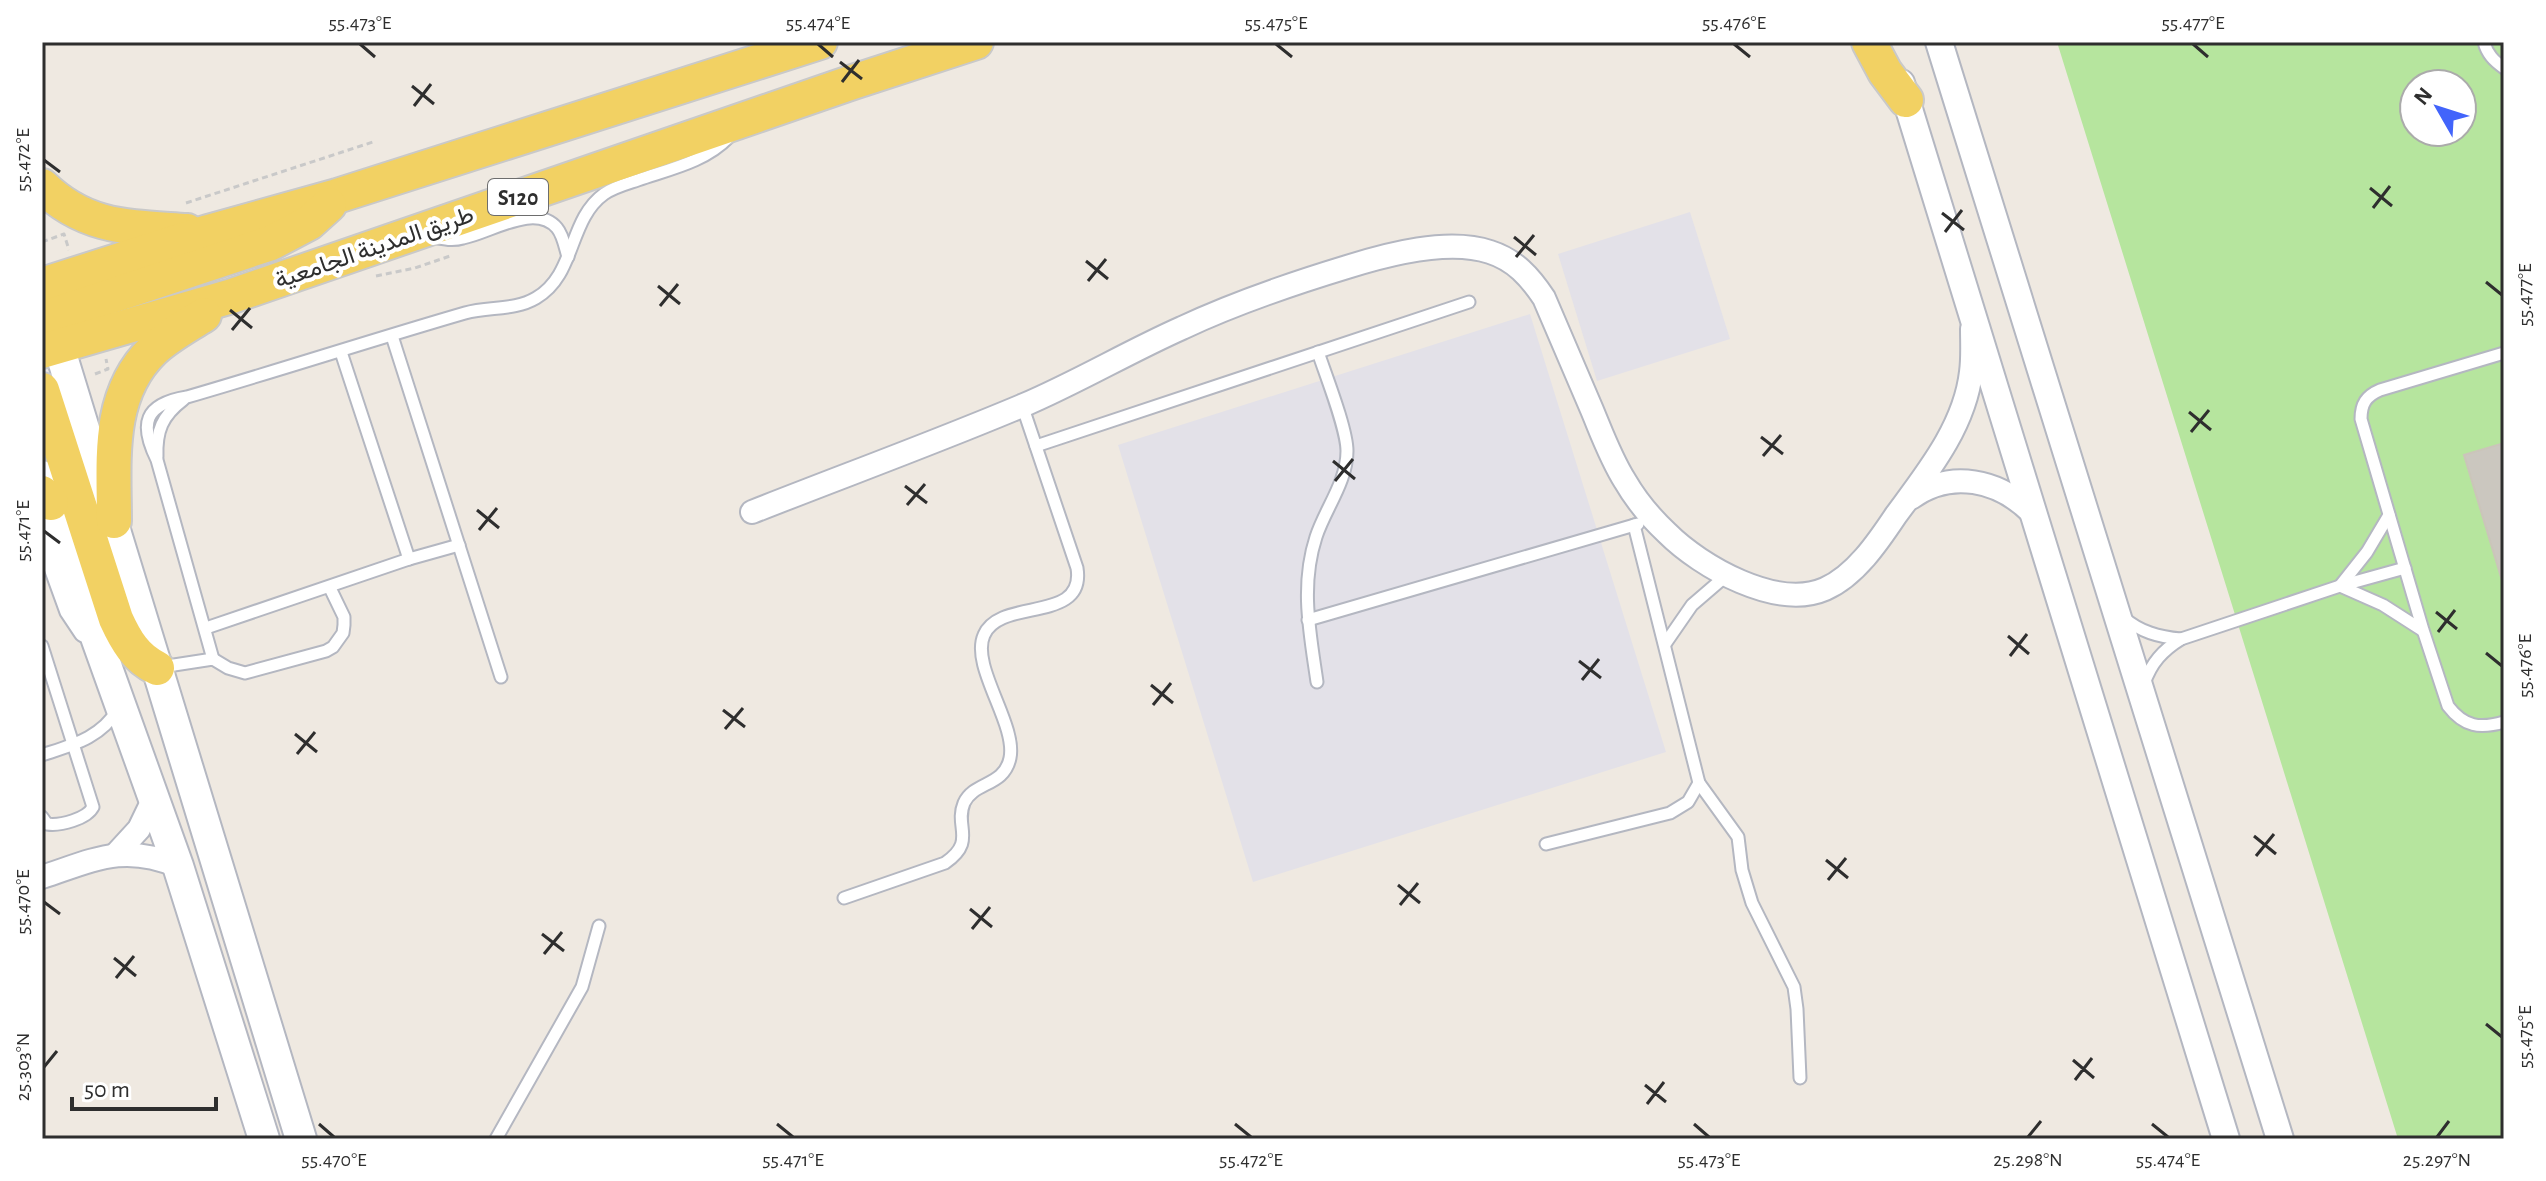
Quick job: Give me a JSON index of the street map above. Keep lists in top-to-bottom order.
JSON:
{
  "streets": {
    "main road": ["S120", "طريق المدينة الجامعية"]
  },
  "crossings": [
    ["S120", "طريق المدينة الجامعية"]
  ],
  "scale_bar": "50 m",
  "north": "top left",
  "coordinates": [
    "55.473°E",
    "55.474°E",
    "55.475°E",
    "55.476°E",
    "55.477°E",
    "55.472°E",
    "55.471°E",
    "55.470°E",
    "25.303°N",
    "25.298°N",
    "25.297°N"
  ]
}
